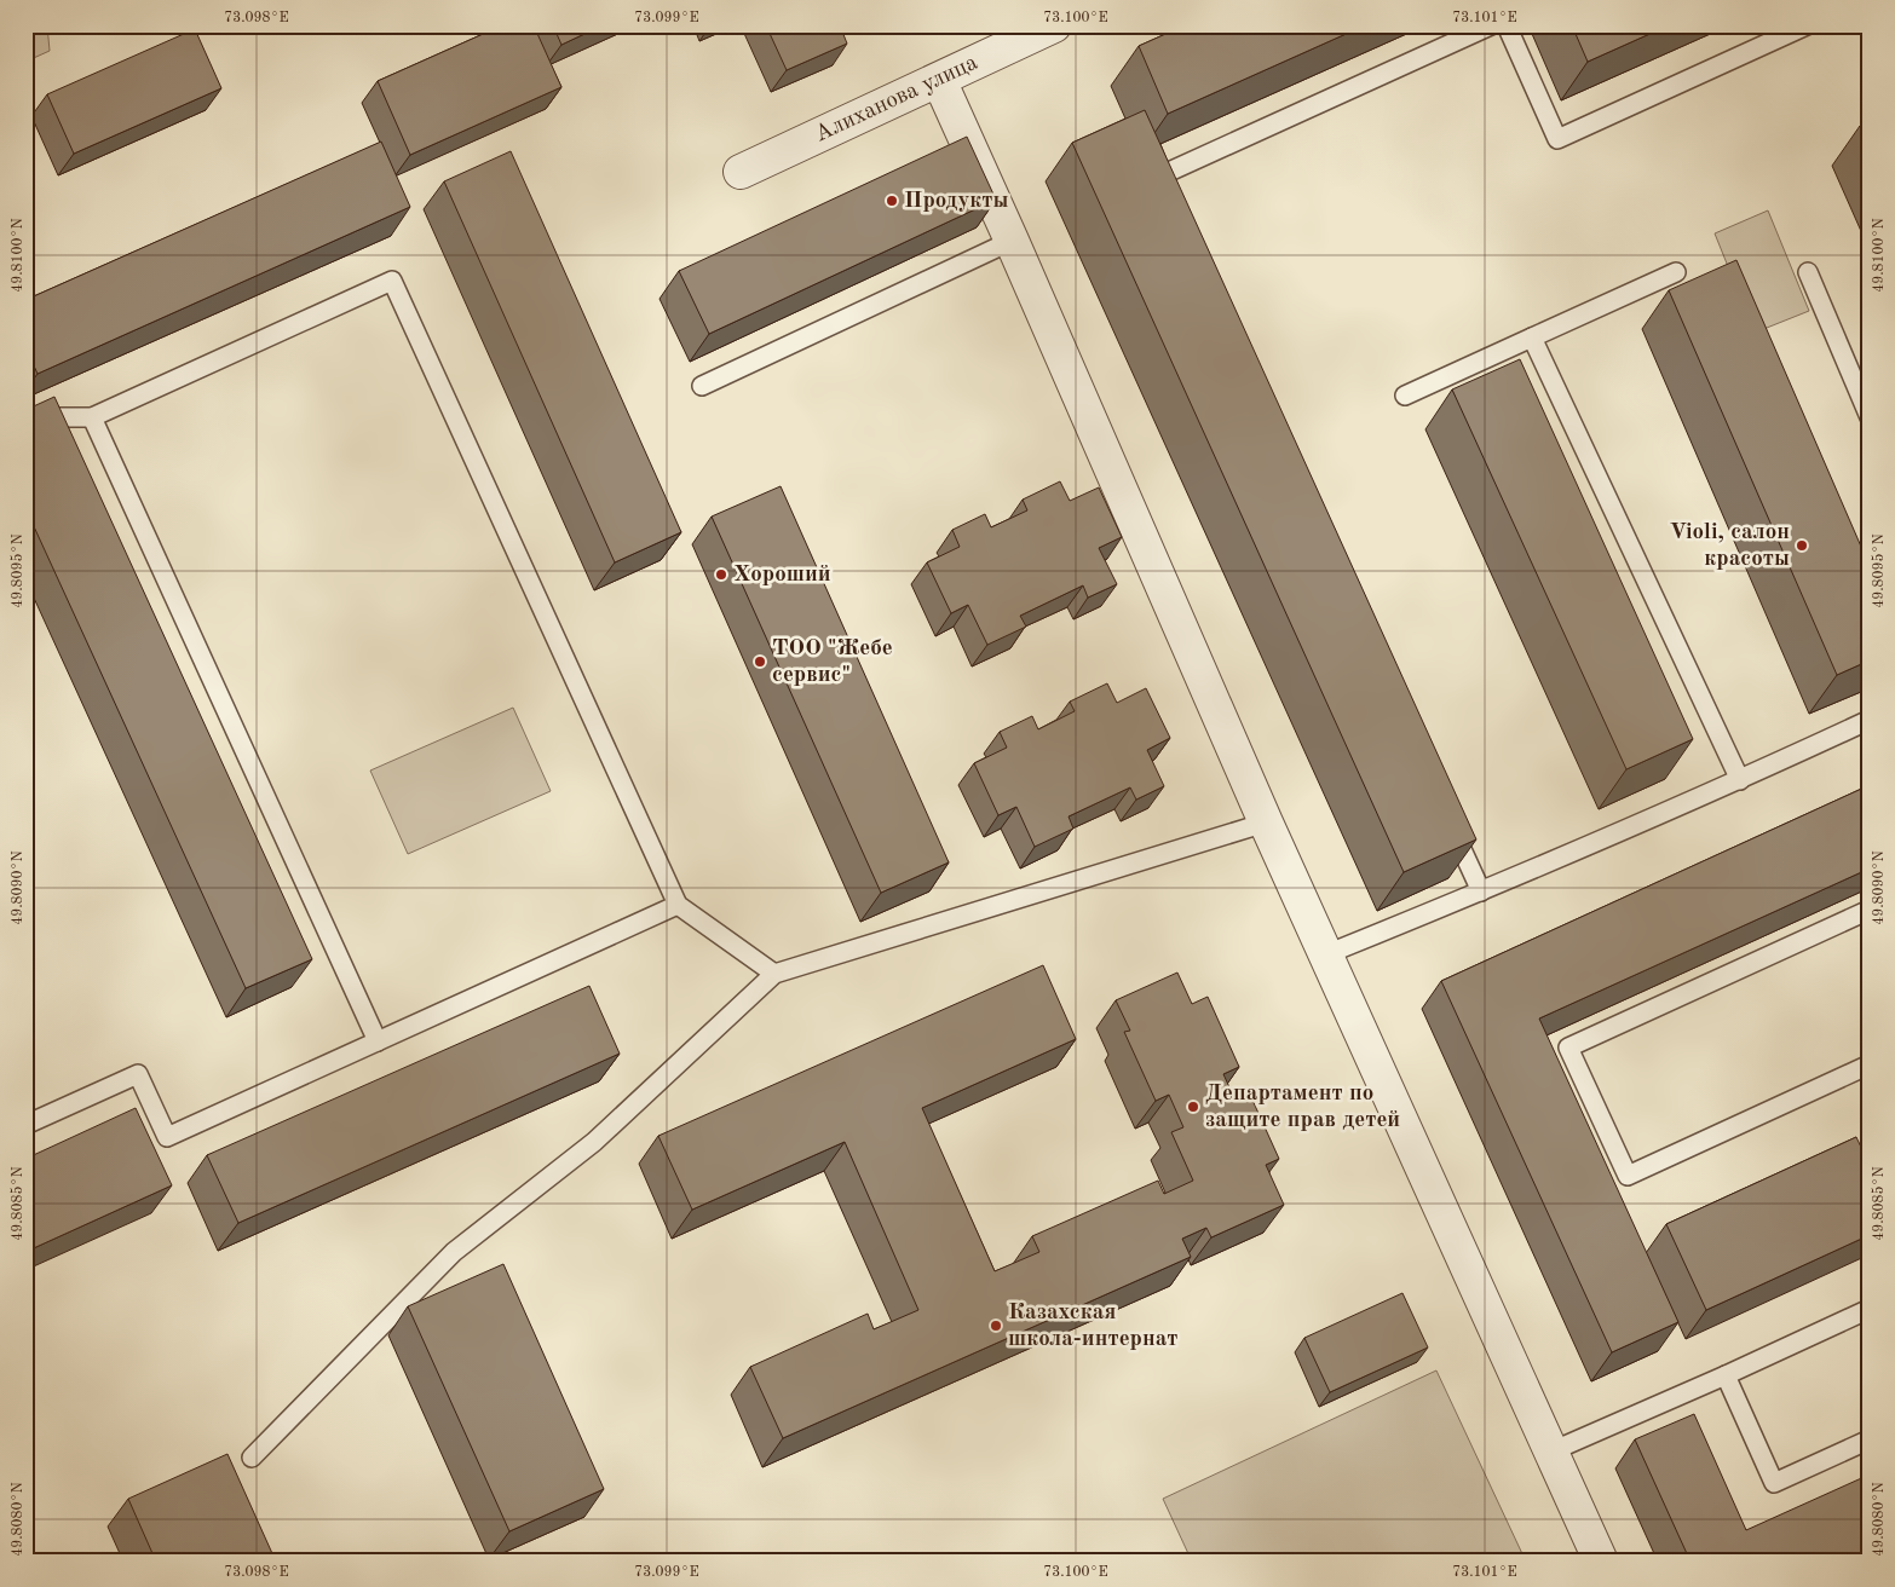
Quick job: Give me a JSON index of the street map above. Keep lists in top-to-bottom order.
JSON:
{
  "streets": {
    "street": ["Алиханова улица"]
  },
  "places": [
    "Продукты",
    "Violi, салон красоты",
    "Хороший",
    "ТОО \"Жебе сервис\"",
    "Департамент по защите прав детей",
    "Казахская школа-интернат"
  ],
  "coordinates": [
    "73.098°E",
    "73.099°E",
    "73.100°E",
    "73.101°E",
    "49.8100°N",
    "49.8095°N",
    "49.8090°N",
    "49.8085°N",
    "49.8080°N"
  ]
}
